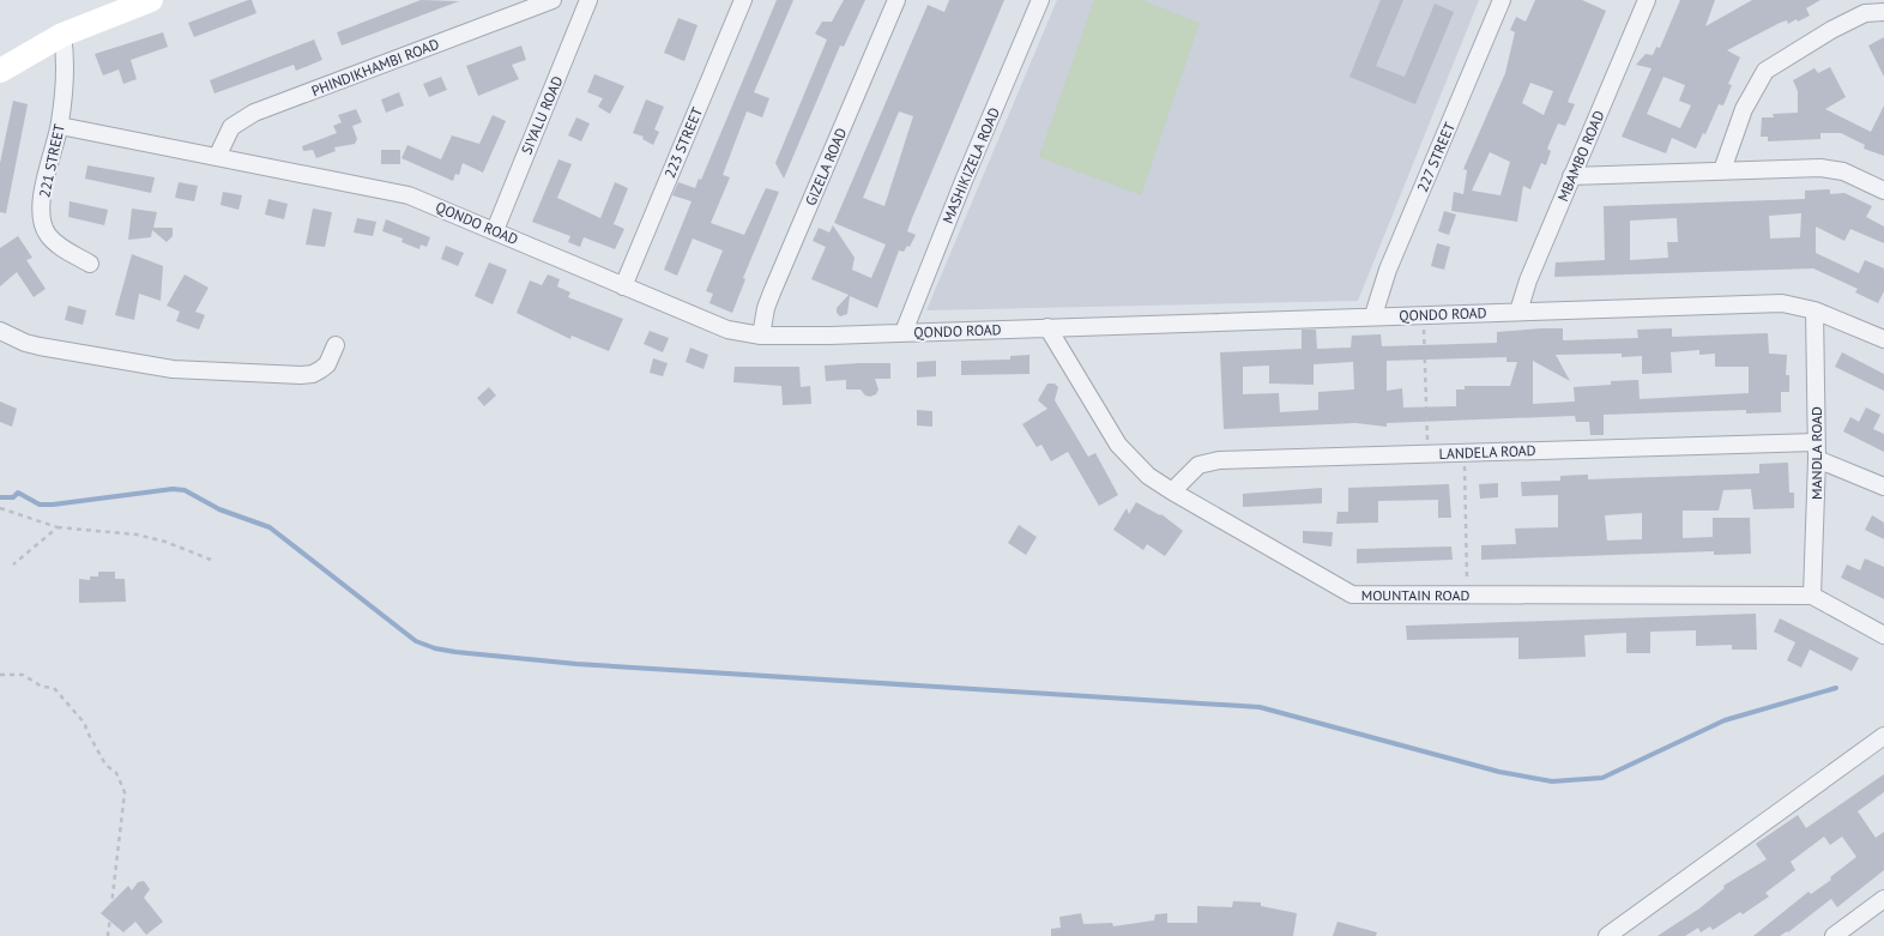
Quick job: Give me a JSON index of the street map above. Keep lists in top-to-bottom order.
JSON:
{
  "streets": {
    "street": [
      "PHINDIKHAMBI ROAD",
      "SIYALU ROAD",
      "223 STREET",
      "MBAMBO ROAD",
      "227 STREET",
      "221 STREET",
      "MASHIKIZELA ROAD",
      "GIZELA ROAD",
      "QONDO ROAD",
      "LANDELA ROAD",
      "MANDLA ROAD",
      "MOUNTAIN ROAD"
    ]
  },
  "crossings": [
    ["PHINDIKHAMBI ROAD", "QONDO ROAD"],
    ["SIYALU ROAD", "QONDO ROAD"],
    ["223 STREET", "QONDO ROAD"],
    ["MBAMBO ROAD", "QONDO ROAD"],
    ["227 STREET", "QONDO ROAD"],
    ["221 STREET", "QONDO ROAD"],
    ["MASHIKIZELA ROAD", "QONDO ROAD"],
    ["GIZELA ROAD", "QONDO ROAD"],
    ["QONDO ROAD", "MANDLA ROAD"],
    ["QONDO ROAD", "MOUNTAIN ROAD"],
    ["LANDELA ROAD", "MANDLA ROAD"],
    ["LANDELA ROAD", "MOUNTAIN ROAD"],
    ["MANDLA ROAD", "MOUNTAIN ROAD"]
  ]
}
